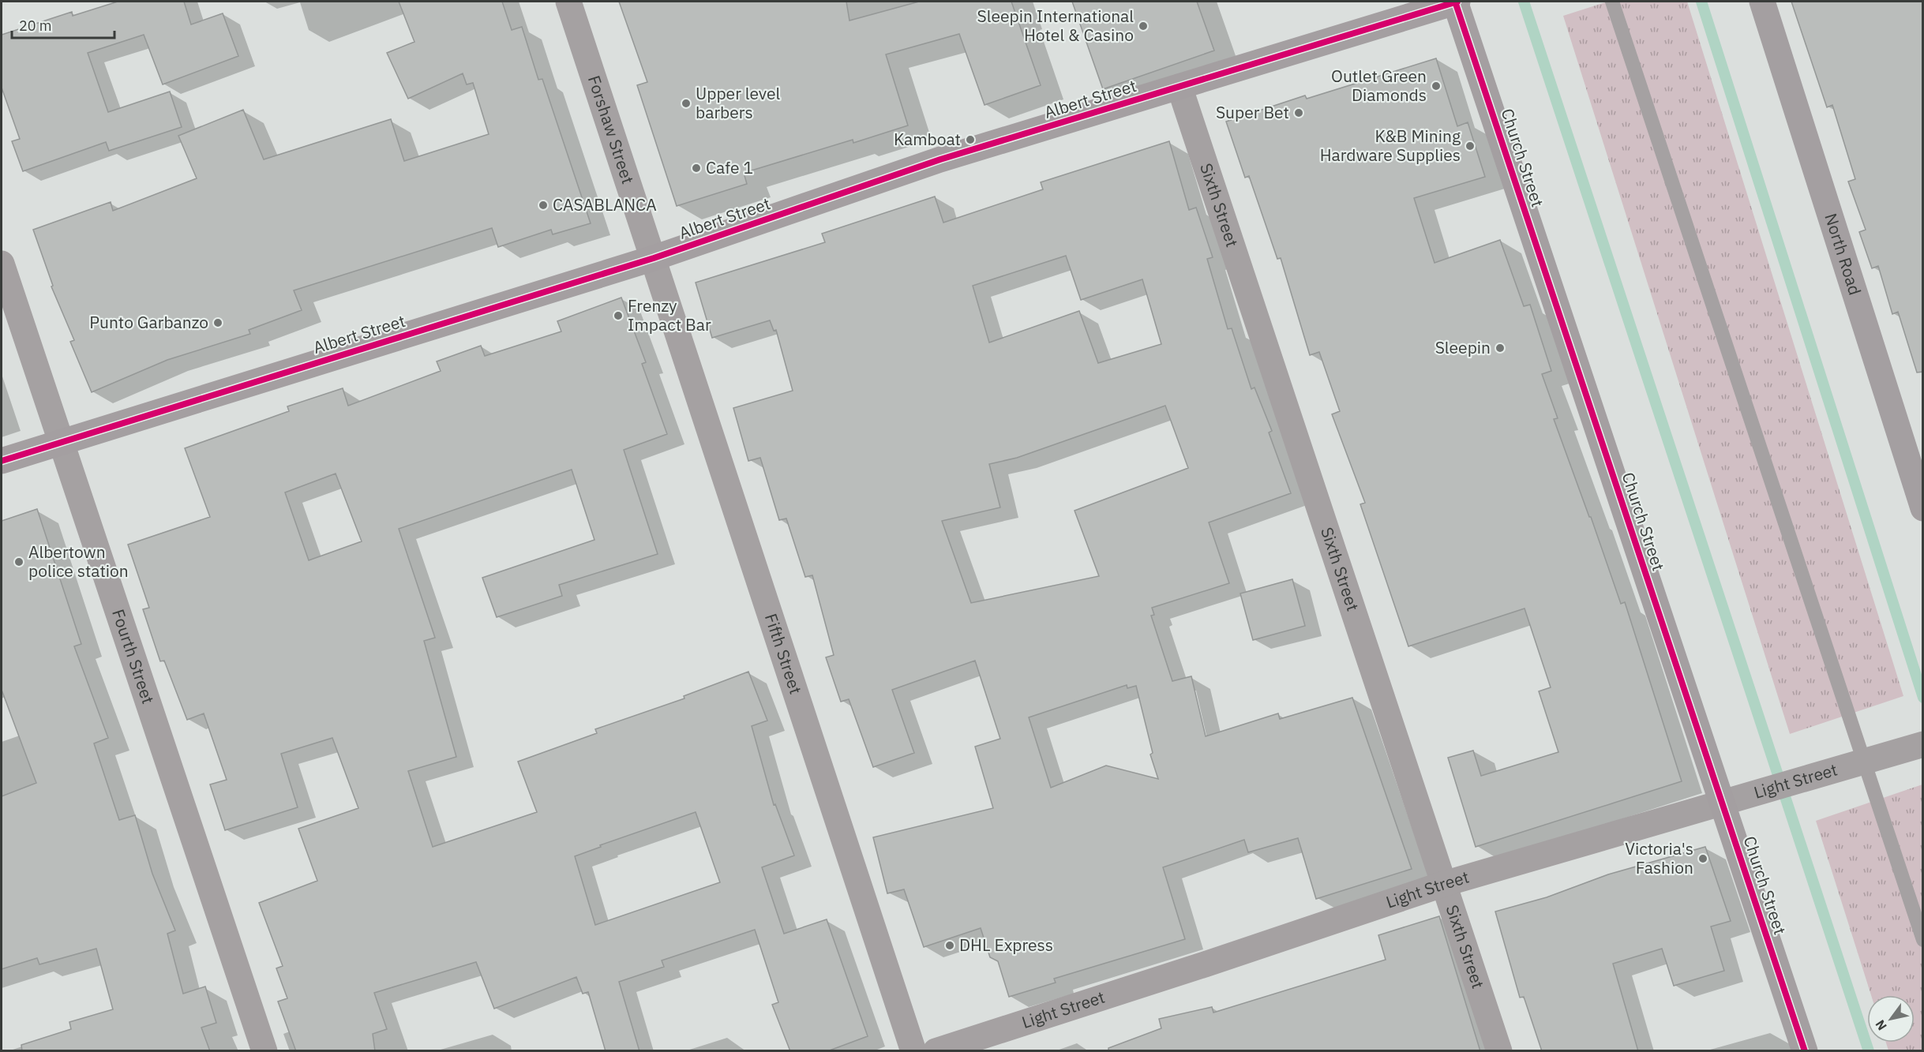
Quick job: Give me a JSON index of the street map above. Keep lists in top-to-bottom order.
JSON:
{
  "streets": {
    "street": [
      "Albert Street",
      "Forshaw Street",
      "Church Street",
      "Sixth Street",
      "North Road",
      "Fifth Street",
      "Fourth Street",
      "Light Street"
    ]
  },
  "crossings": [
    ["Albert Street", "Forshaw Street"],
    ["Albert Street", "Church Street"],
    ["Albert Street", "Sixth Street"],
    ["Albert Street", "Fifth Street"],
    ["Albert Street", "Fourth Street"],
    ["Forshaw Street", "Fifth Street"],
    ["Church Street", "Light Street"],
    ["Sixth Street", "Light Street"]
  ],
  "places": [
    "Sleepin International Hotel & Casino",
    "Outlet Green Diamonds",
    "Upper level barbers",
    "Super Bet",
    "Kamboat",
    "K&B Mining Hardware Supplies",
    "Cafe 1",
    "CASABLANCA",
    "Frenzy Impact Bar",
    "Punto Garbanzo",
    "Sleepin",
    "Albertown police station",
    "Victoria's Fashion",
    "DHL Express"
  ],
  "scale_bar": "20 m",
  "north": "bottom left"
}
